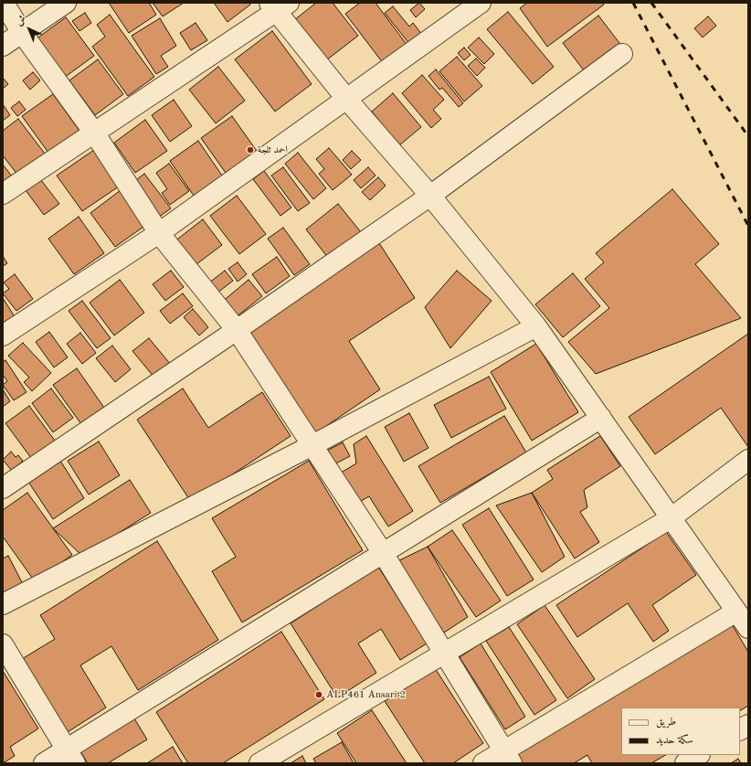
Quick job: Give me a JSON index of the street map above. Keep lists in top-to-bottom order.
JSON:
{
  "places": ["احمد ثلجة", "ALP461 Ansari 2"],
  "legend": ["طريق", "سكة حديد"],
  "north": "top left"
}
